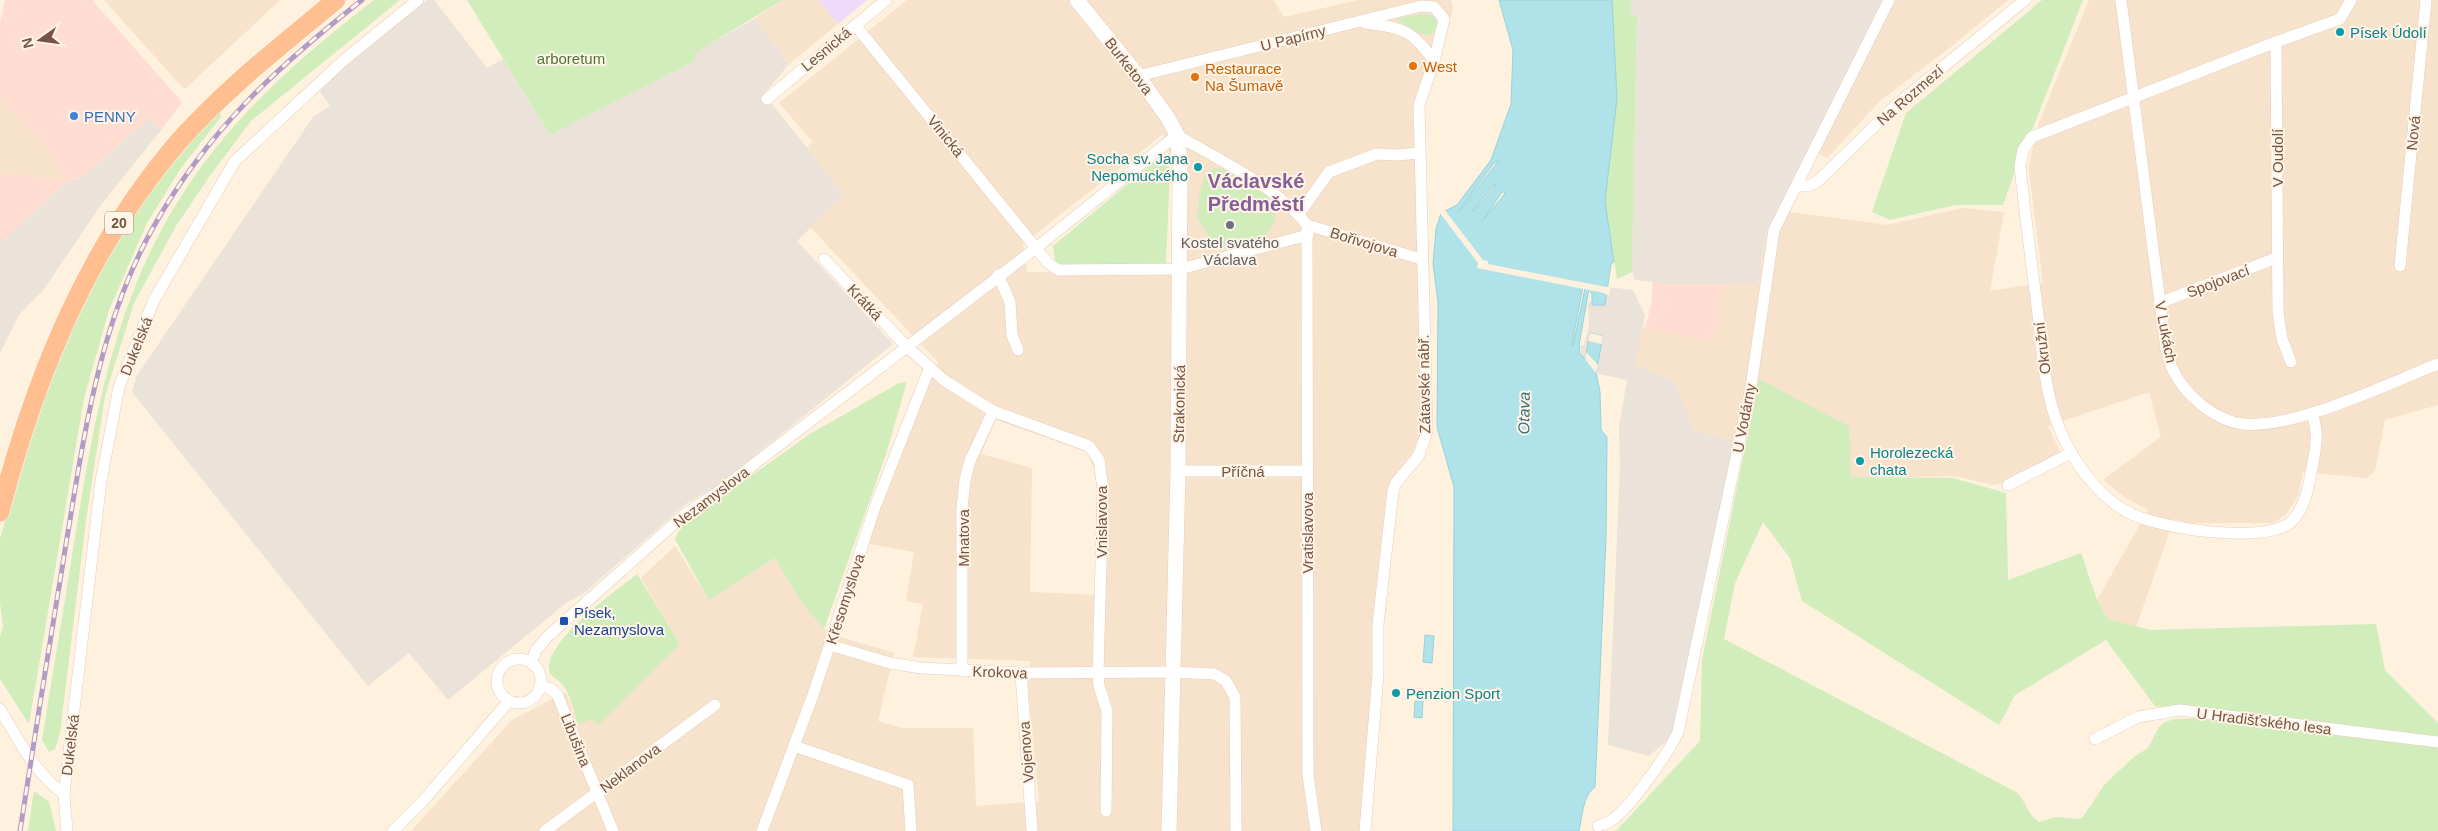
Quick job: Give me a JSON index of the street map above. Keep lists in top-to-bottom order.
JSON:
{
  "streets": {
    "highway": ["20"],
    "main road": ["Burketova", "Strakonická"],
    "street": [
      "U Papírny",
      "Lesnická",
      "Na Rozmezí",
      "Nová",
      "Vinická",
      "V Oudolí",
      "Bořivojova",
      "Spojovací",
      "Krátká",
      "V Lukách",
      "Dukelská",
      "Okružní",
      "Zátavské nábř.",
      "U Vodárny",
      "Příčná",
      "Nezamyslova",
      "Vnislavova",
      "Vratislavova",
      "Mnatova",
      "Křesomyslova",
      "Krokova",
      "U Hradišťského lesa",
      "Libušina",
      "Vojenova",
      "Neklanova"
    ]
  },
  "crossings": [
    ["U Papírny", "Burketova"],
    ["U Papírny", "Zátavské nábř."],
    ["Lesnická", "Vinická"],
    ["Burketova", "Strakonická"],
    ["Burketova", "Nezamyslova"],
    ["Na Rozmezí", "U Vodárny"],
    ["Vinická", "Bořivojova"],
    ["Vinická", "Strakonická"],
    ["Vinická", "Nezamyslova"],
    ["Vinická", "Vratislavova"],
    ["V Oudolí", "Spojovací"],
    ["V Oudolí", "Okružní"],
    ["Bořivojova", "Zátavské nábř."],
    ["Bořivojova", "Vratislavova"],
    ["Spojovací", "V Lukách"],
    ["Krátká", "Nezamyslova"],
    ["Krátká", "Vnislavova"],
    ["V Lukách", "Okružní"],
    ["Strakonická", "Příčná"],
    ["Strakonická", "Nezamyslova"],
    ["Strakonická", "Krokova"],
    ["Příčná", "Vratislavova"],
    ["Nezamyslova", "Vnislavova"],
    ["Nezamyslova", "Libušina"],
    ["Vnislavova", "Mnatova"],
    ["Vnislavova", "Křesomyslova"],
    ["Vnislavova", "Krokova"],
    ["Mnatova", "Krokova"],
    ["Křesomyslova", "Krokova"],
    ["Krokova", "Vojenova"],
    ["Libušina", "Neklanova"]
  ],
  "districts": ["Václavské Předměstí"],
  "water": ["Otava"],
  "parks": ["arboretum"],
  "places": {
    "other": [
      "Písek Údolí",
      "West",
      "Restaurace Na Šumavě",
      "PENNY",
      "Socha sv. Jana Nepomuckého",
      "Kostel svatého Václava",
      "Horolezecká chata",
      "Penzion Sport"
    ],
    "transit": ["Písek, Nezamyslova"]
  },
  "north": "left"
}
